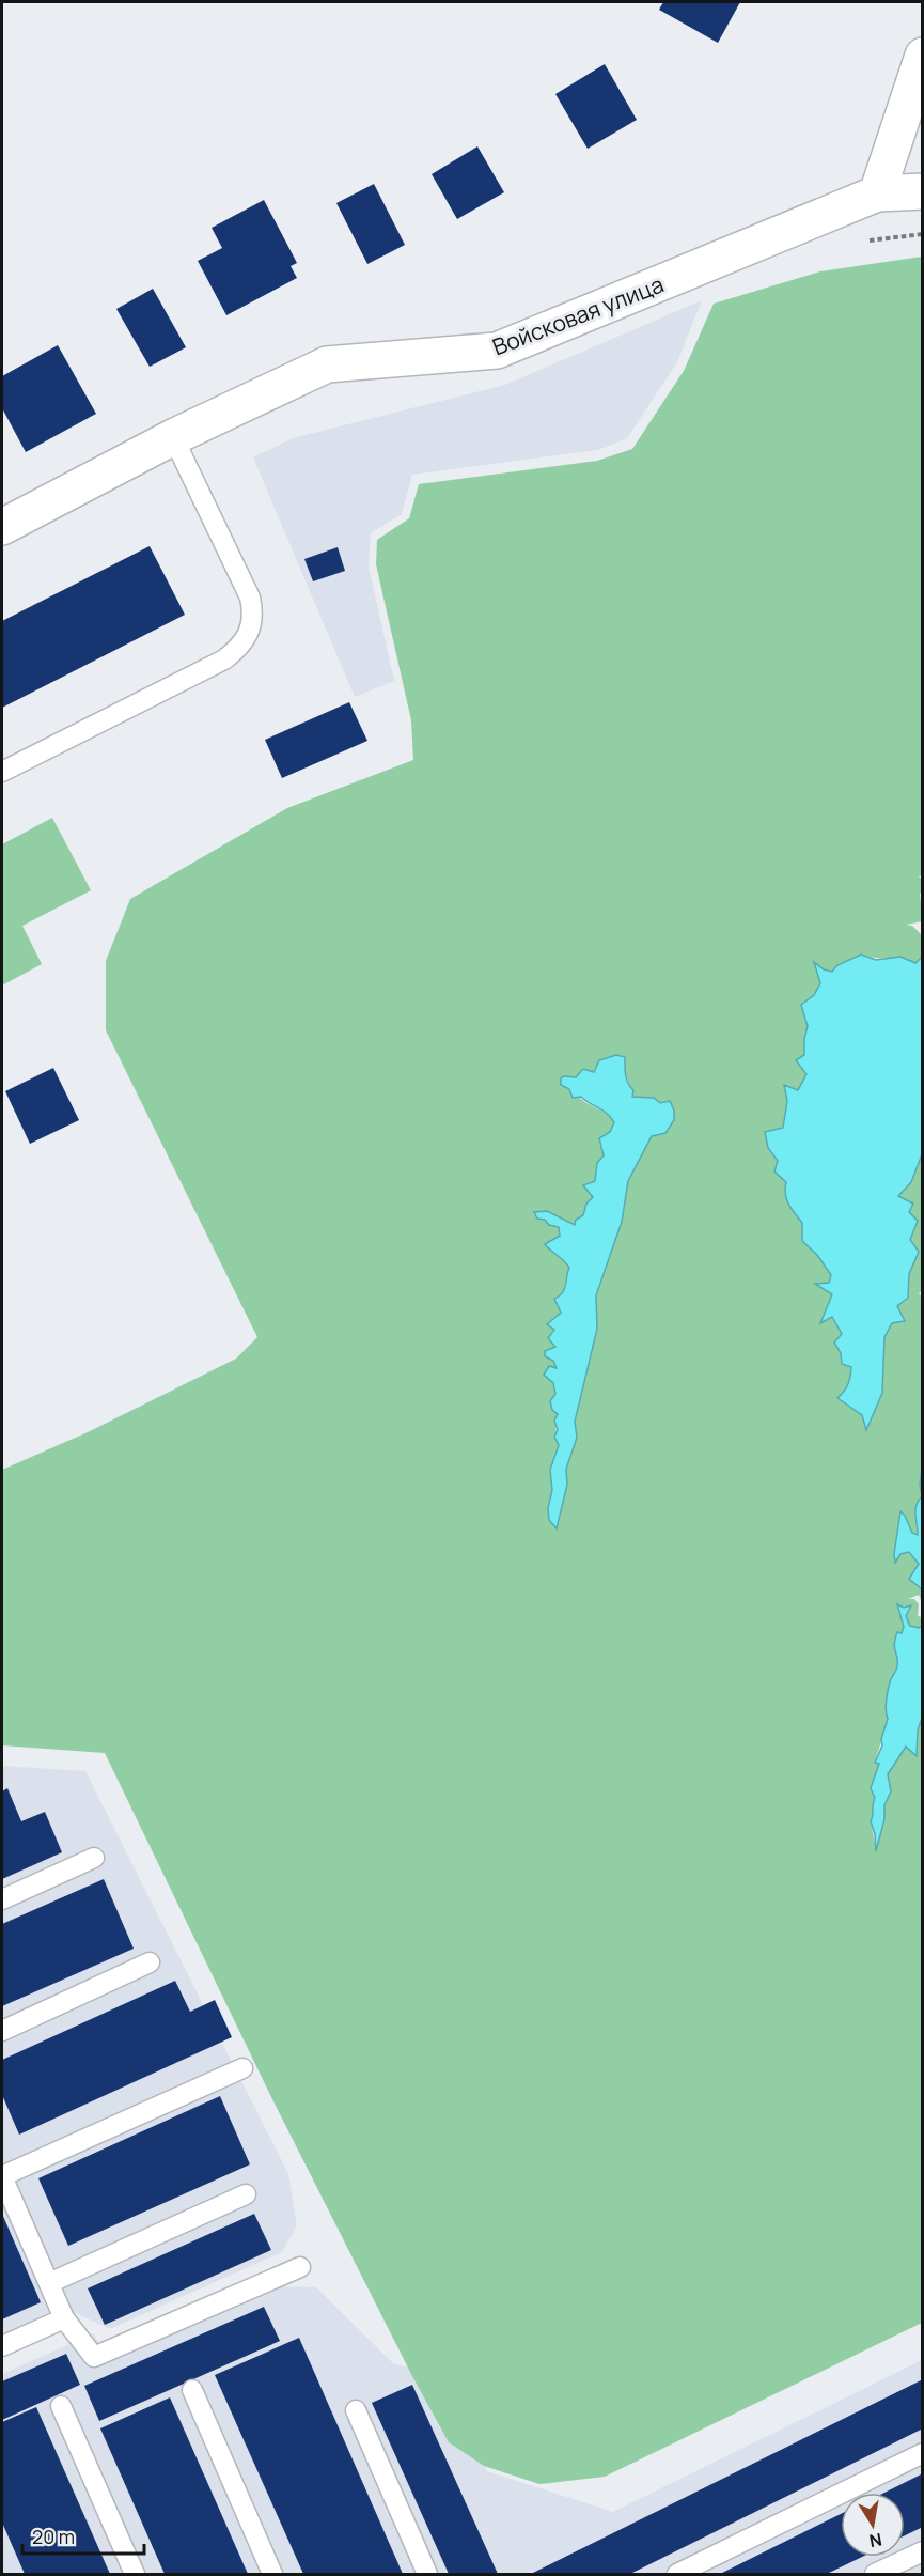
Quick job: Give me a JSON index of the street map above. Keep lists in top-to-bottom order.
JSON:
{
  "streets": {
    "street": ["Войсковая улица"]
  },
  "scale_bar": "20 m",
  "north": "bottom"
}
